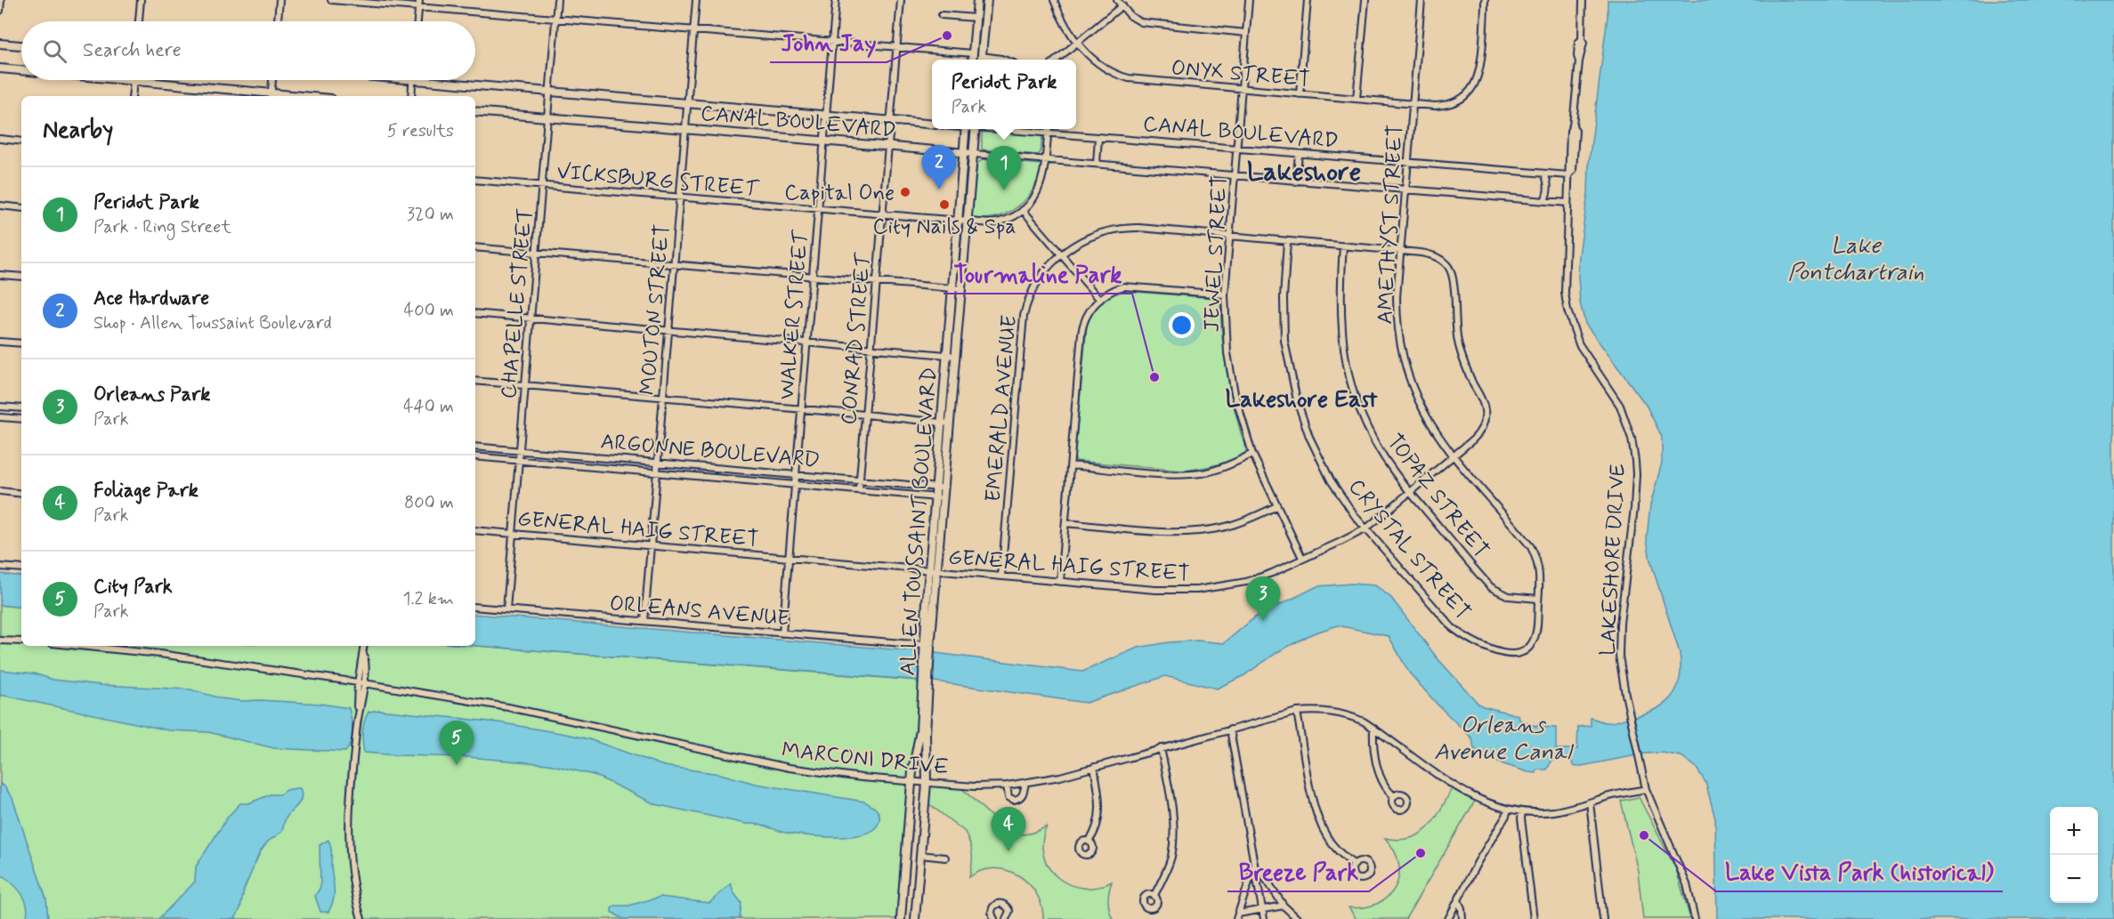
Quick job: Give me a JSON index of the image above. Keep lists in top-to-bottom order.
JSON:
{
  "streets": {
    "main road": ["CANAL BOULEVARD", "ALLEN TOUSSAINT BOULEVARD"],
    "street": [
      "ONYX STREET",
      "VICKSBURG STREET",
      "AMETHYST STREET",
      "JEWEL STREET",
      "CHAPELLE STREET",
      "MOUTON STREET",
      "WALKER STREET",
      "CONRAD STREET",
      "EMERALD AVENUE",
      "ARGONNE BOULEVARD",
      "TOPAZ STREET",
      "GENERAL HAIG STREET",
      "CRYSTAL STREET",
      "LAKESHORE DRIVE",
      "ORLEANS AVENUE",
      "MARCONI DRIVE"
    ]
  },
  "crossings": [
    ["ONYX STREET", "AMETHYST STREET"],
    ["ONYX STREET", "JEWEL STREET"],
    ["CANAL BOULEVARD", "AMETHYST STREET"],
    ["CANAL BOULEVARD", "JEWEL STREET"],
    ["CANAL BOULEVARD", "CHAPELLE STREET"],
    ["CANAL BOULEVARD", "MOUTON STREET"],
    ["CANAL BOULEVARD", "WALKER STREET"],
    ["CANAL BOULEVARD", "CONRAD STREET"],
    ["CANAL BOULEVARD", "ALLEN TOUSSAINT BOULEVARD"],
    ["CANAL BOULEVARD", "LAKESHORE DRIVE"],
    ["VICKSBURG STREET", "CHAPELLE STREET"],
    ["VICKSBURG STREET", "MOUTON STREET"],
    ["VICKSBURG STREET", "WALKER STREET"],
    ["VICKSBURG STREET", "CONRAD STREET"],
    ["VICKSBURG STREET", "ALLEN TOUSSAINT BOULEVARD"],
    ["AMETHYST STREET", "EMERALD AVENUE"],
    ["AMETHYST STREET", "TOPAZ STREET"],
    ["AMETHYST STREET", "GENERAL HAIG STREET"],
    ["AMETHYST STREET", "CRYSTAL STREET"],
    ["JEWEL STREET", "EMERALD AVENUE"],
    ["JEWEL STREET", "GENERAL HAIG STREET"],
    ["CHAPELLE STREET", "ARGONNE BOULEVARD"],
    ["CHAPELLE STREET", "GENERAL HAIG STREET"],
    ["CHAPELLE STREET", "ORLEANS AVENUE"],
    ["MOUTON STREET", "ARGONNE BOULEVARD"],
    ["MOUTON STREET", "GENERAL HAIG STREET"],
    ["MOUTON STREET", "ORLEANS AVENUE"],
    ["WALKER STREET", "ARGONNE BOULEVARD"],
    ["WALKER STREET", "GENERAL HAIG STREET"],
    ["WALKER STREET", "ORLEANS AVENUE"],
    ["CONRAD STREET", "ARGONNE BOULEVARD"],
    ["EMERALD AVENUE", "TOPAZ STREET"],
    ["EMERALD AVENUE", "GENERAL HAIG STREET"],
    ["EMERALD AVENUE", "CRYSTAL STREET"],
    ["ARGONNE BOULEVARD", "ALLEN TOUSSAINT BOULEVARD"],
    ["TOPAZ STREET", "GENERAL HAIG STREET"],
    ["TOPAZ STREET", "CRYSTAL STREET"],
    ["ALLEN TOUSSAINT BOULEVARD", "GENERAL HAIG STREET"],
    ["ALLEN TOUSSAINT BOULEVARD", "ORLEANS AVENUE"],
    ["ALLEN TOUSSAINT BOULEVARD", "MARCONI DRIVE"],
    ["GENERAL HAIG STREET", "CRYSTAL STREET"],
    ["LAKESHORE DRIVE", "MARCONI DRIVE"]
  ],
  "districts": ["Lakeshore", "Lakeshore East"],
  "water": ["Lake Pontchartrain", "Orleans Avenue Canal"],
  "places": [
    "John Jay",
    "Capital One",
    "City Nails & Spa",
    "Tourmaline Park",
    "Lake Vista Park (historical)",
    "Breeze Park"
  ],
  "page": {
    "search": "Search here",
    "popup": ["Peridot Park", "Park"],
    "heading": ["Nearby", "5 results"],
    "pins": [
      "2",
      "1",
      "3",
      "5",
      "4"
    ],
    "list": [
      {
        "mark": "1",
        "name": "Peridot Park",
        "note": "Park · Ring Street",
        "value": "320 m"
      },
      {
        "mark": "2",
        "name": "Ace Hardware",
        "note": "Shop · Allen Toussaint Boulevard",
        "value": "400 m"
      },
      {
        "mark": "3",
        "name": "Orleans Park",
        "note": "Park",
        "value": "440 m"
      },
      {
        "mark": "4",
        "name": "Foliage Park",
        "note": "Park",
        "value": "800 m"
      },
      {
        "mark": "5",
        "name": "City Park",
        "note": "Park",
        "value": "1.2 km"
      }
    ],
    "map_buttons": ["+", "−"]
  }
}
